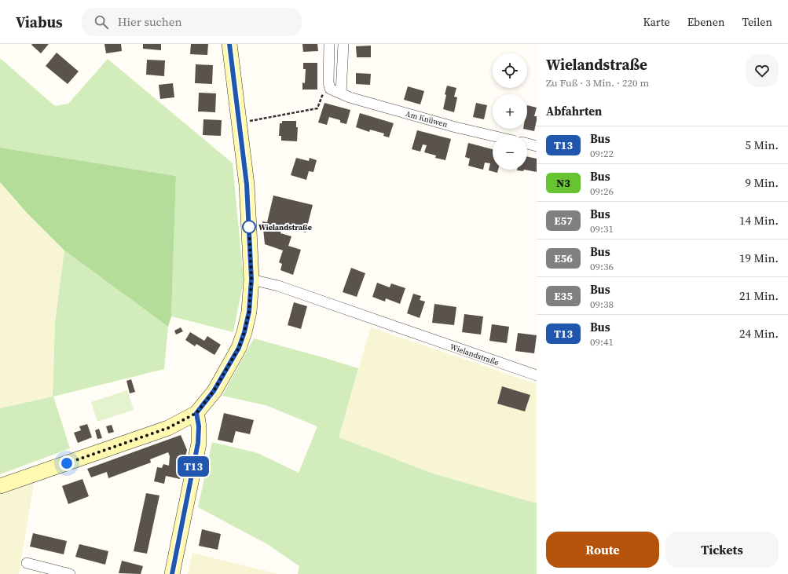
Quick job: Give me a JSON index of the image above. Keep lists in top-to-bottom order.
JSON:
{
  "streets": {
    "street": ["Am Knüwen", "Wielandstraße"]
  },
  "places": ["Wielandstraße"],
  "lines": ["bus line T13"],
  "page": {
    "header": "Viabus",
    "search": "Hier suchen",
    "nav": ["Karte", "Ebenen", "Teilen"],
    "on_map": "T13",
    "heading": [
      ["Wielandstraße", "Zu Fuß · 3 Min. · 220 m"],
      "Abfahrten"
    ],
    "map_buttons": ["+", "−"],
    "list": [
      {
        "mark": "T13",
        "name": "Bus",
        "note": "09:22",
        "value": "5 Min."
      },
      {
        "mark": "N3",
        "name": "Bus",
        "note": "09:26",
        "value": "9 Min."
      },
      {
        "mark": "E57",
        "name": "Bus",
        "note": "09:31",
        "value": "14 Min."
      },
      {
        "mark": "E56",
        "name": "Bus",
        "note": "09:36",
        "value": "19 Min."
      },
      {
        "mark": "E35",
        "name": "Bus",
        "note": "09:38",
        "value": "21 Min."
      },
      {
        "mark": "T13",
        "name": "Bus",
        "note": "09:41",
        "value": "24 Min."
      }
    ],
    "buttons": ["Route", "Tickets"]
  }
}
